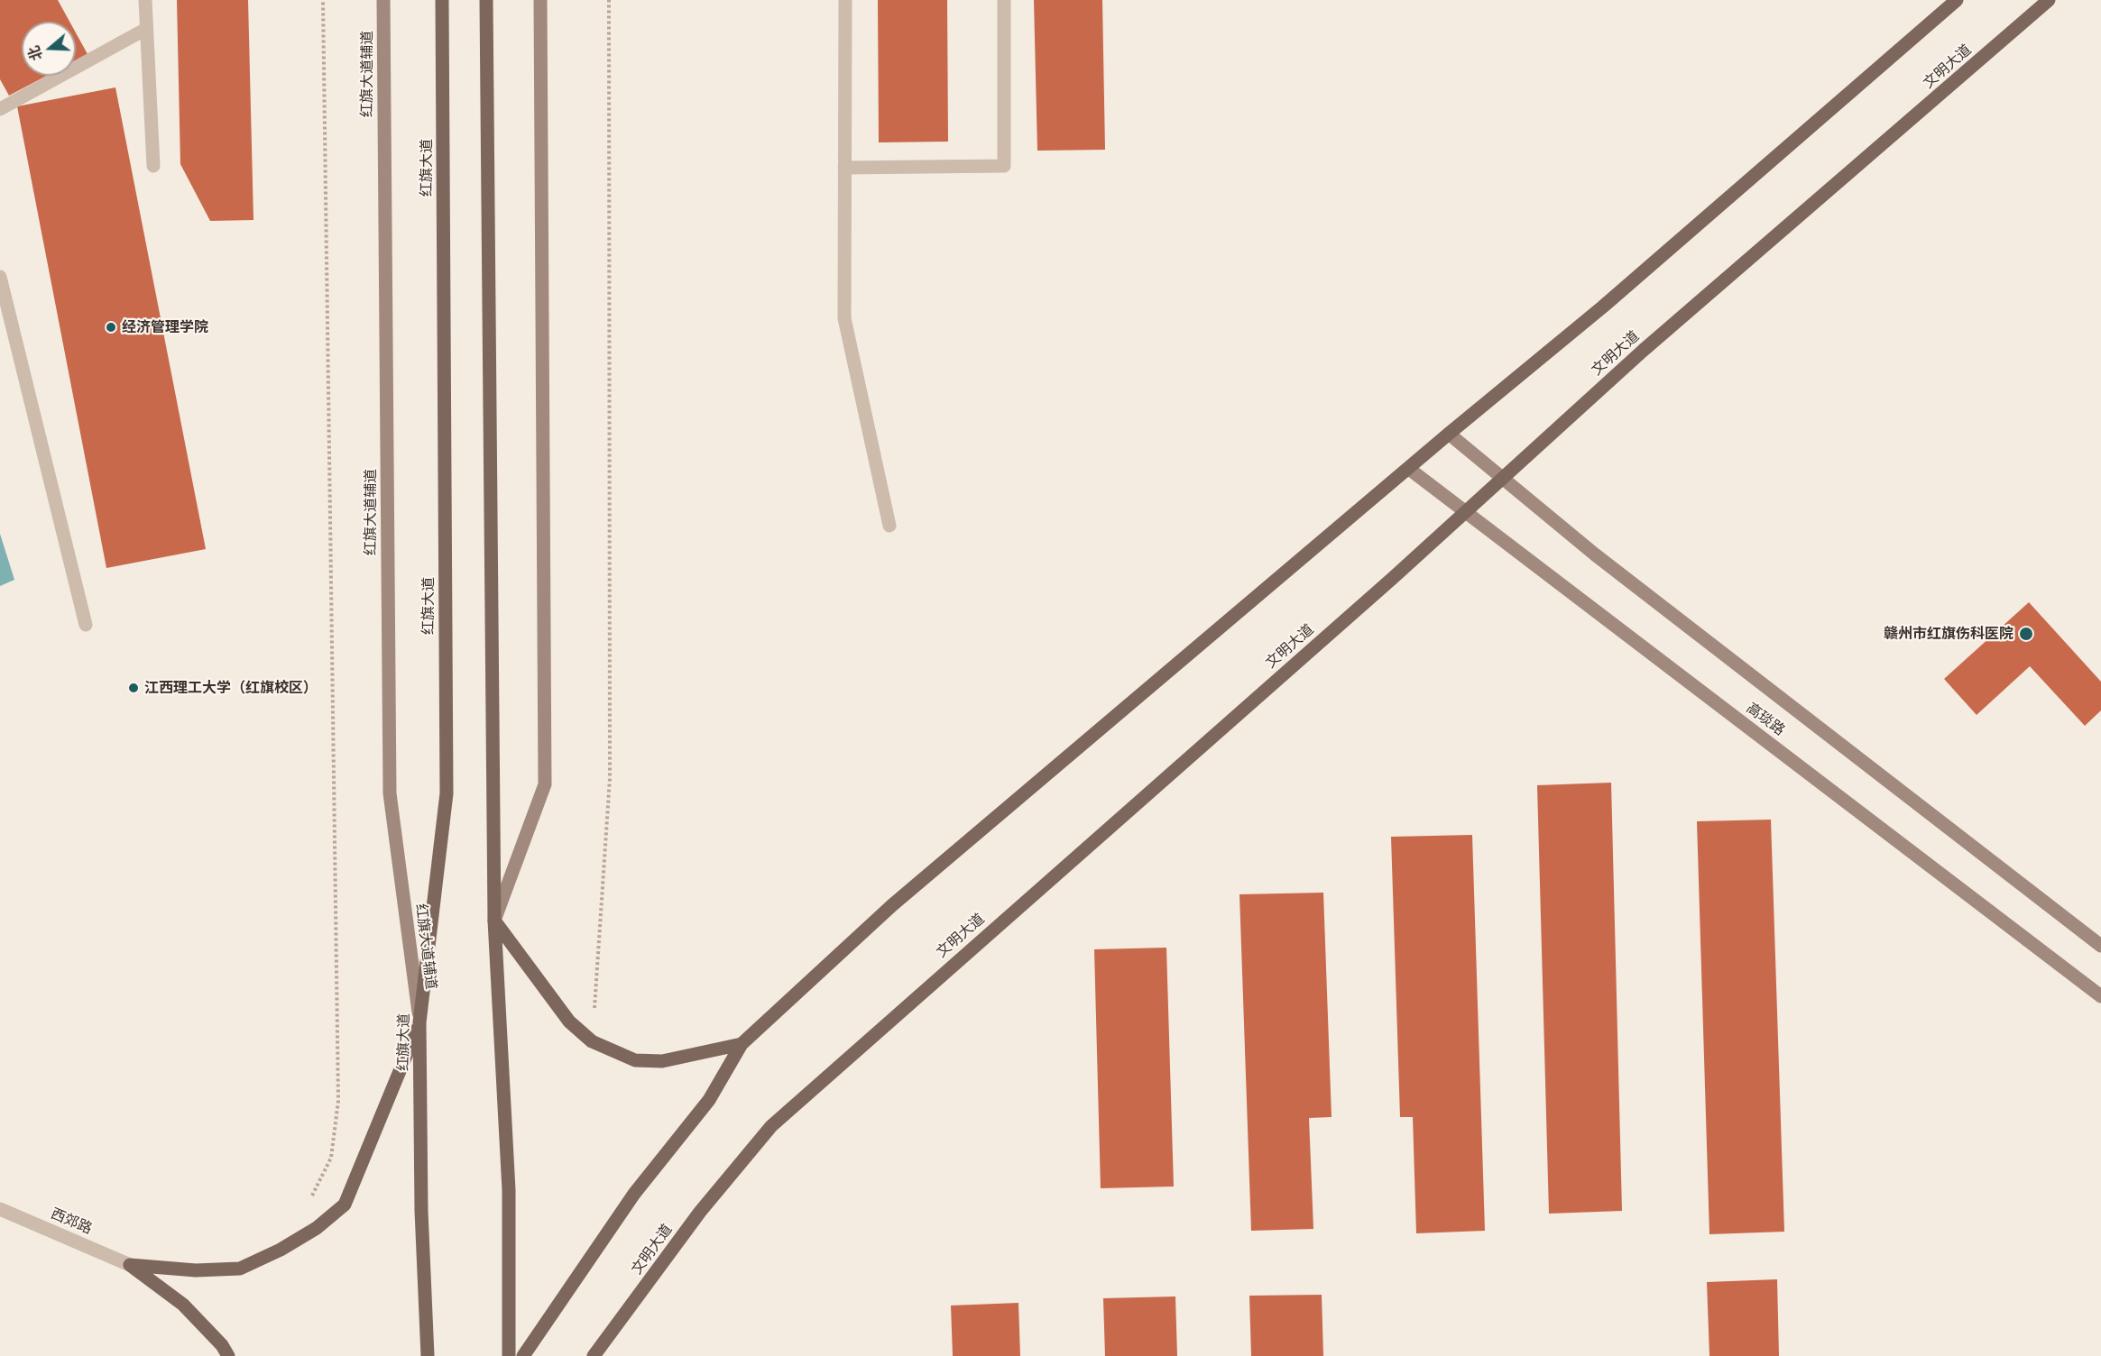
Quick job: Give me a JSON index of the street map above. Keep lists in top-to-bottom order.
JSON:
{
  "streets": {
    "main road": [
      "文明大道",
      "红旗大道辅道",
      "红旗大道",
      "高琰路"
    ],
    "street": ["西郊路"]
  },
  "crossings": [
    ["文明大道", "高琰路"],
    ["红旗大道辅道", "红旗大道"]
  ],
  "places": ["经济管理学院", "赣州市红旗伤科医院", "江西理工大学（红旗校区）"],
  "north": "left"
}
